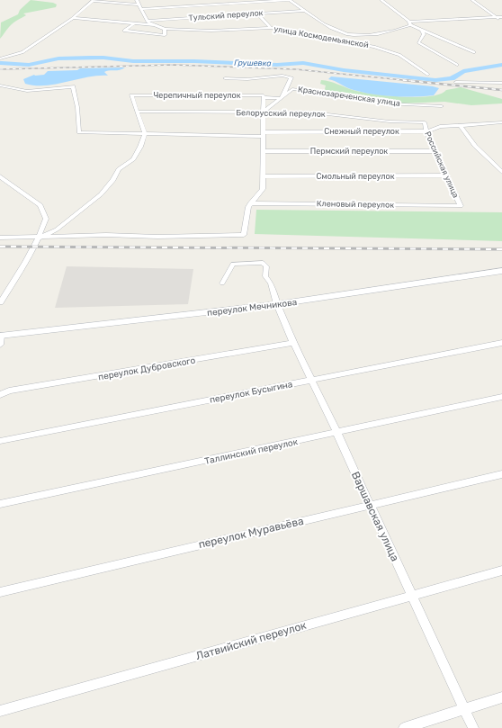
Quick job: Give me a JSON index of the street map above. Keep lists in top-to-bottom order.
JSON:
{
  "streets": {
    "street": [
      "Тульский переулок",
      "улица Космодемьянской",
      "Черепичный переулок",
      "Краснозареченская улица",
      "Белорусский переулок",
      "Снежный переулок",
      "Пермский переулок",
      "Российская улица",
      "Смольный переулок",
      "Кленовый переулок",
      "переулок Мечникова",
      "переулок Дубровского",
      "переулок Бусыгина",
      "Таллинский переулок",
      "Варшавская улица",
      "переулок Муравьёва",
      "Латвийский переулок"
    ]
  },
  "crossings": [
    ["Тульский переулок", "улица Космодемьянской"],
    ["Черепичный переулок", "Белорусский переулок"],
    ["Краснозареченская улица", "Белорусский переулок"],
    ["Белорусский переулок", "Российская улица"],
    ["Снежный переулок", "Российская улица"],
    ["Пермский переулок", "Российская улица"],
    ["Российская улица", "Смольный переулок"],
    ["Российская улица", "Кленовый переулок"],
    ["переулок Мечникова", "Варшавская улица"],
    ["переулок Дубровского", "Варшавская улица"],
    ["переулок Бусыгина", "Варшавская улица"],
    ["Таллинский переулок", "Варшавская улица"],
    ["Варшавская улица", "переулок Муравьёва"],
    ["Варшавская улица", "Латвийский переулок"]
  ],
  "water": ["Грушевка"]
}
